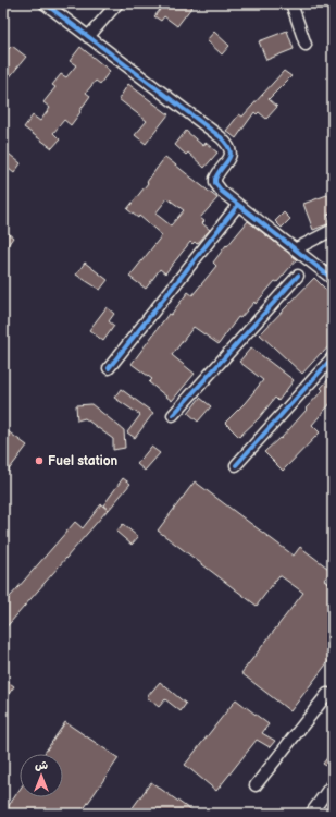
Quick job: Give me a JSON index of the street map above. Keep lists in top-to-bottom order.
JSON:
{
  "places": ["Fuel station"],
  "north": "top"
}
